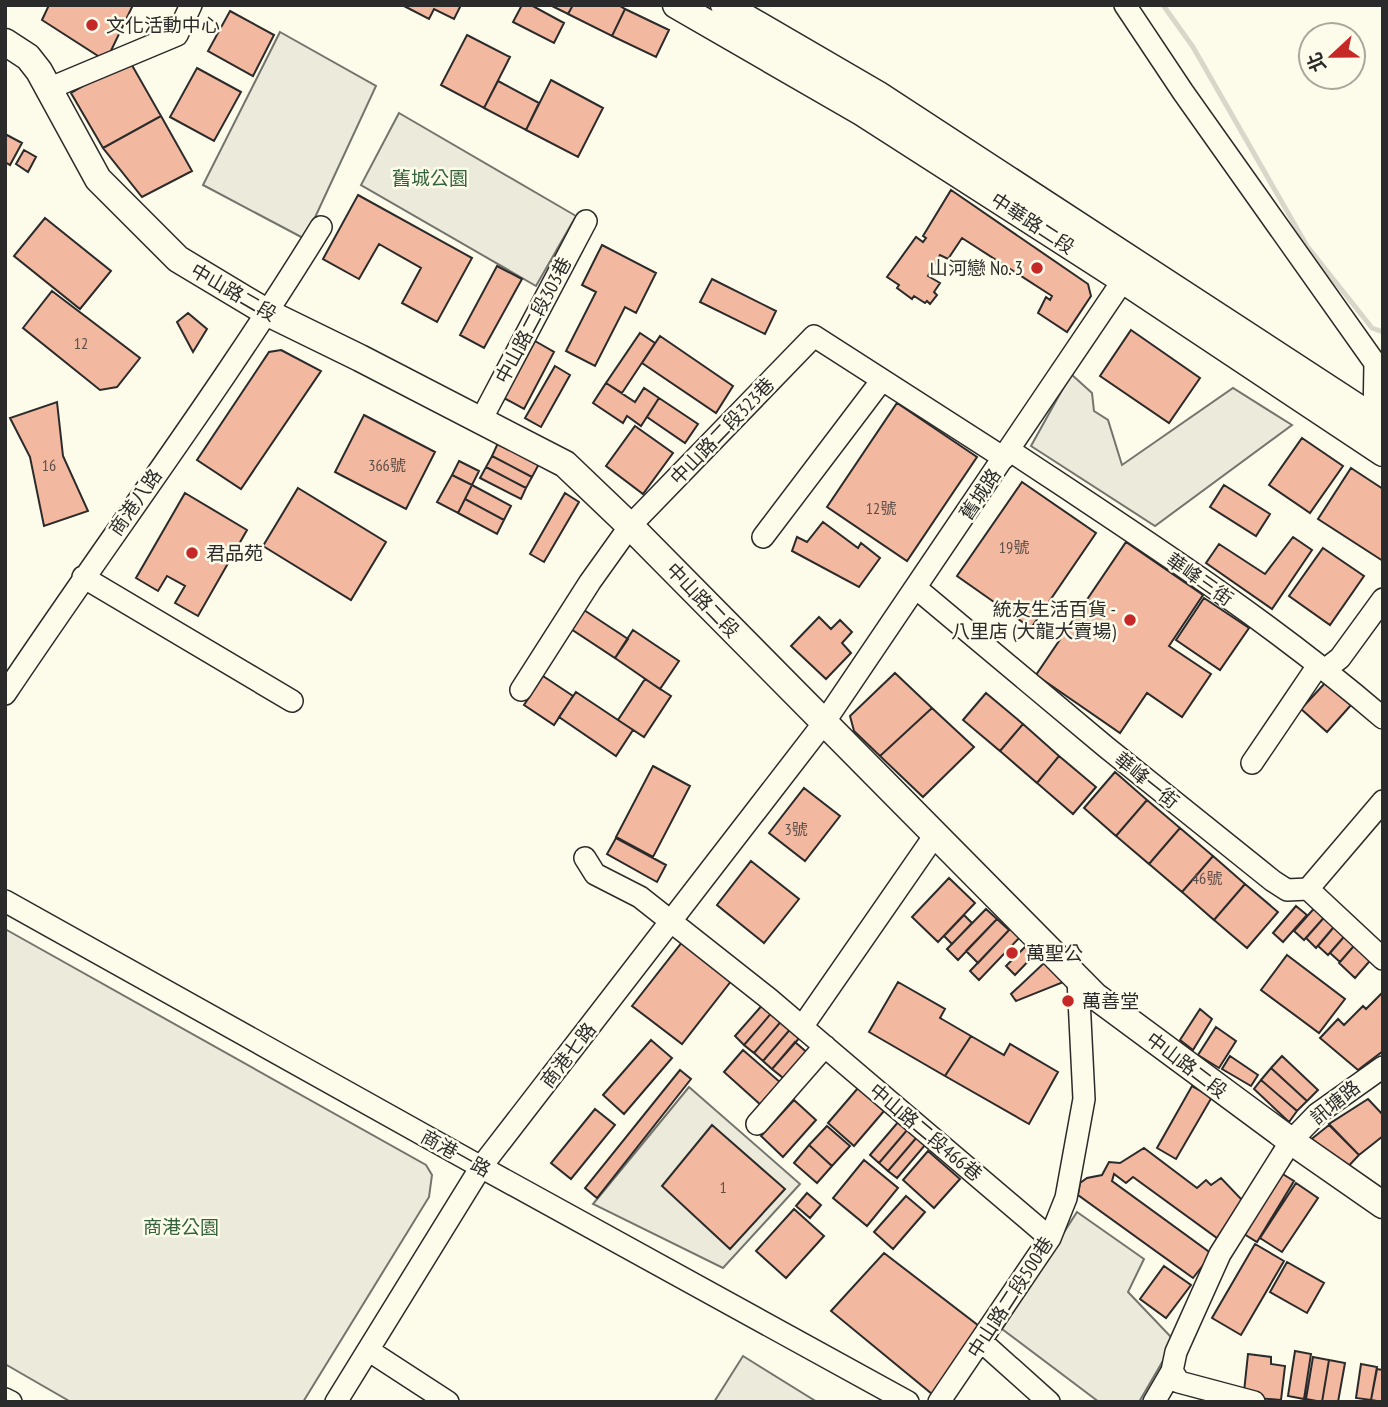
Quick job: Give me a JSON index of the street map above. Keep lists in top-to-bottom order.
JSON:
{
  "streets": {
    "main road": ["中華路二段", "中山路二段"],
    "street": [
      "中山路二段303巷",
      "中山路二段323巷",
      "舊城路",
      "商港八路",
      "華峰三街",
      "華峰一街",
      "商港七路",
      "訊塘路",
      "中山路二段466巷",
      "商港一路",
      "中山路二段500巷"
    ]
  },
  "crossings": [
    ["中華路二段", "舊城路"],
    ["中山路二段", "中山路二段303巷"],
    ["中山路二段", "中山路二段323巷"],
    ["中山路二段", "舊城路"],
    ["中山路二段", "商港八路"],
    ["中山路二段", "商港七路"],
    ["中山路二段", "訊塘路"],
    ["中山路二段", "中山路二段500巷"],
    ["中山路二段323巷", "華峰三街"],
    ["舊城路", "華峰三街"],
    ["舊城路", "華峰一街"],
    ["舊城路", "商港七路"],
    ["商港七路", "中山路二段466巷"],
    ["商港七路", "商港一路"],
    ["中山路二段466巷", "中山路二段500巷"]
  ],
  "parks": ["舊城公園", "商港公園"],
  "places": [
    "文化活動中心",
    "山河戀 No. 3",
    "君品苑",
    "統友生活百貨 - 八里店 (大龍大賣場)",
    "萬聖公",
    "萬善堂"
  ],
  "house_numbers": [
    "12",
    "16",
    "366號",
    "12號",
    "19號",
    "3號",
    "46號",
    "1"
  ],
  "north": "left"
}
